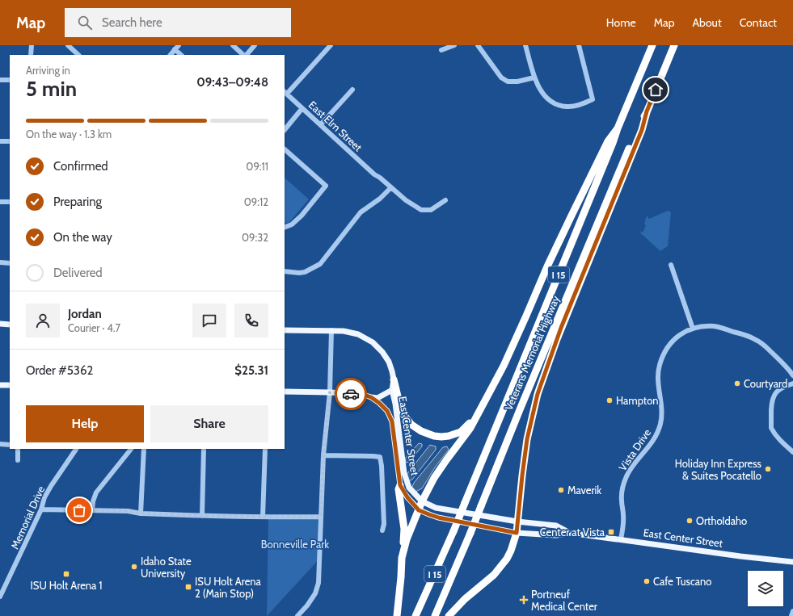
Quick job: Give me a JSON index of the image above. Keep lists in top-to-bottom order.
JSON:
{
  "streets": {
    "highway": ["I 15", "Veterans Memorial Highway"],
    "main road": ["East Center Street"],
    "street": ["East Elm Street", "Vista Drive", "Memorial Drive"]
  },
  "crossings": [
    ["East Center Street", "Vista Drive"]
  ],
  "parks": ["Bonneville Park"],
  "places": {
    "other": [
      "Courtyard",
      "Hampton",
      "Holiday Inn Express & Suites Pocatello",
      "Maverik",
      "OrthoIdaho",
      "Idaho State University",
      "Cafe Tuscano"
    ],
    "transit": ["Center at Vista", "ISU Holt Arena 1", "ISU Holt Arena 2 (Main Stop)"],
    "health": ["Portneuf Medical Center"]
  },
  "page": {
    "header": "Map",
    "search": "Search here",
    "nav": [
      "Home",
      "Map",
      "About",
      "Contact"
    ],
    "heading": ["5 min", "Arriving in", "09:43–09:48"],
    "panel": [
      "Jordan",
      "Courier · 4.7",
      "Order #5362",
      "$25.31"
    ],
    "bar": "On the way · 1.3 km",
    "list": [
      ["Confirmed", "09:11"],
      ["Preparing", "09:12"],
      ["On the way", "09:32"],
      "Delivered"
    ],
    "buttons": ["Help", "Share"]
  }
}
